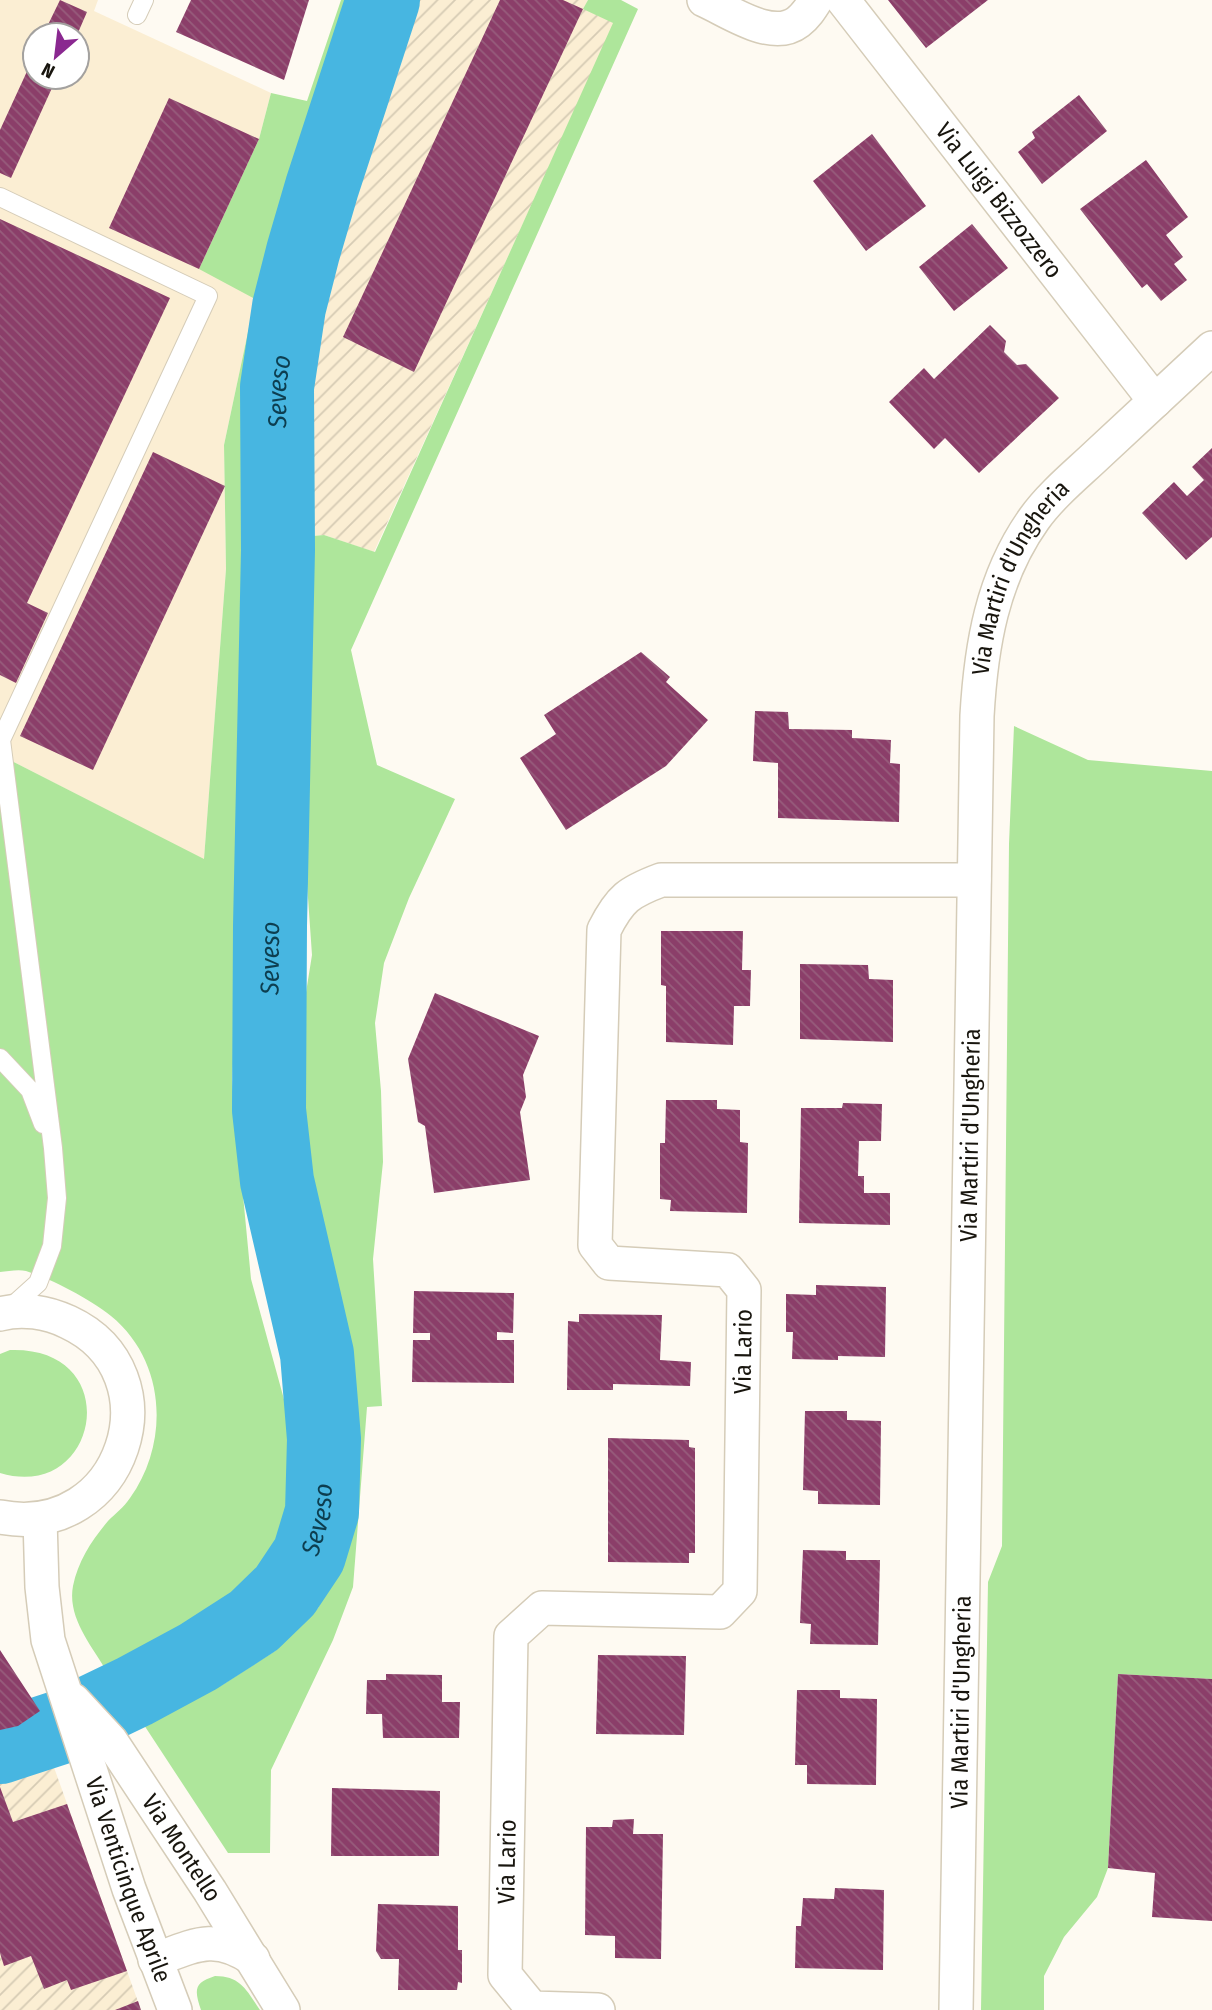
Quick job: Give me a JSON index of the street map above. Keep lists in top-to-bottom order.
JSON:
{
  "streets": {
    "street": [
      "Via Luigi Bizzozzero",
      "Via Martiri d'Ungheria",
      "Via Lario",
      "Via Montello",
      "Via Venticinque Aprile"
    ]
  },
  "crossings": [
    ["Via Luigi Bizzozzero", "Via Martiri d'Ungheria"],
    ["Via Martiri d'Ungheria", "Via Lario"],
    ["Via Montello", "Via Venticinque Aprile"]
  ],
  "water": ["Seveso"],
  "north": "bottom left"
}
